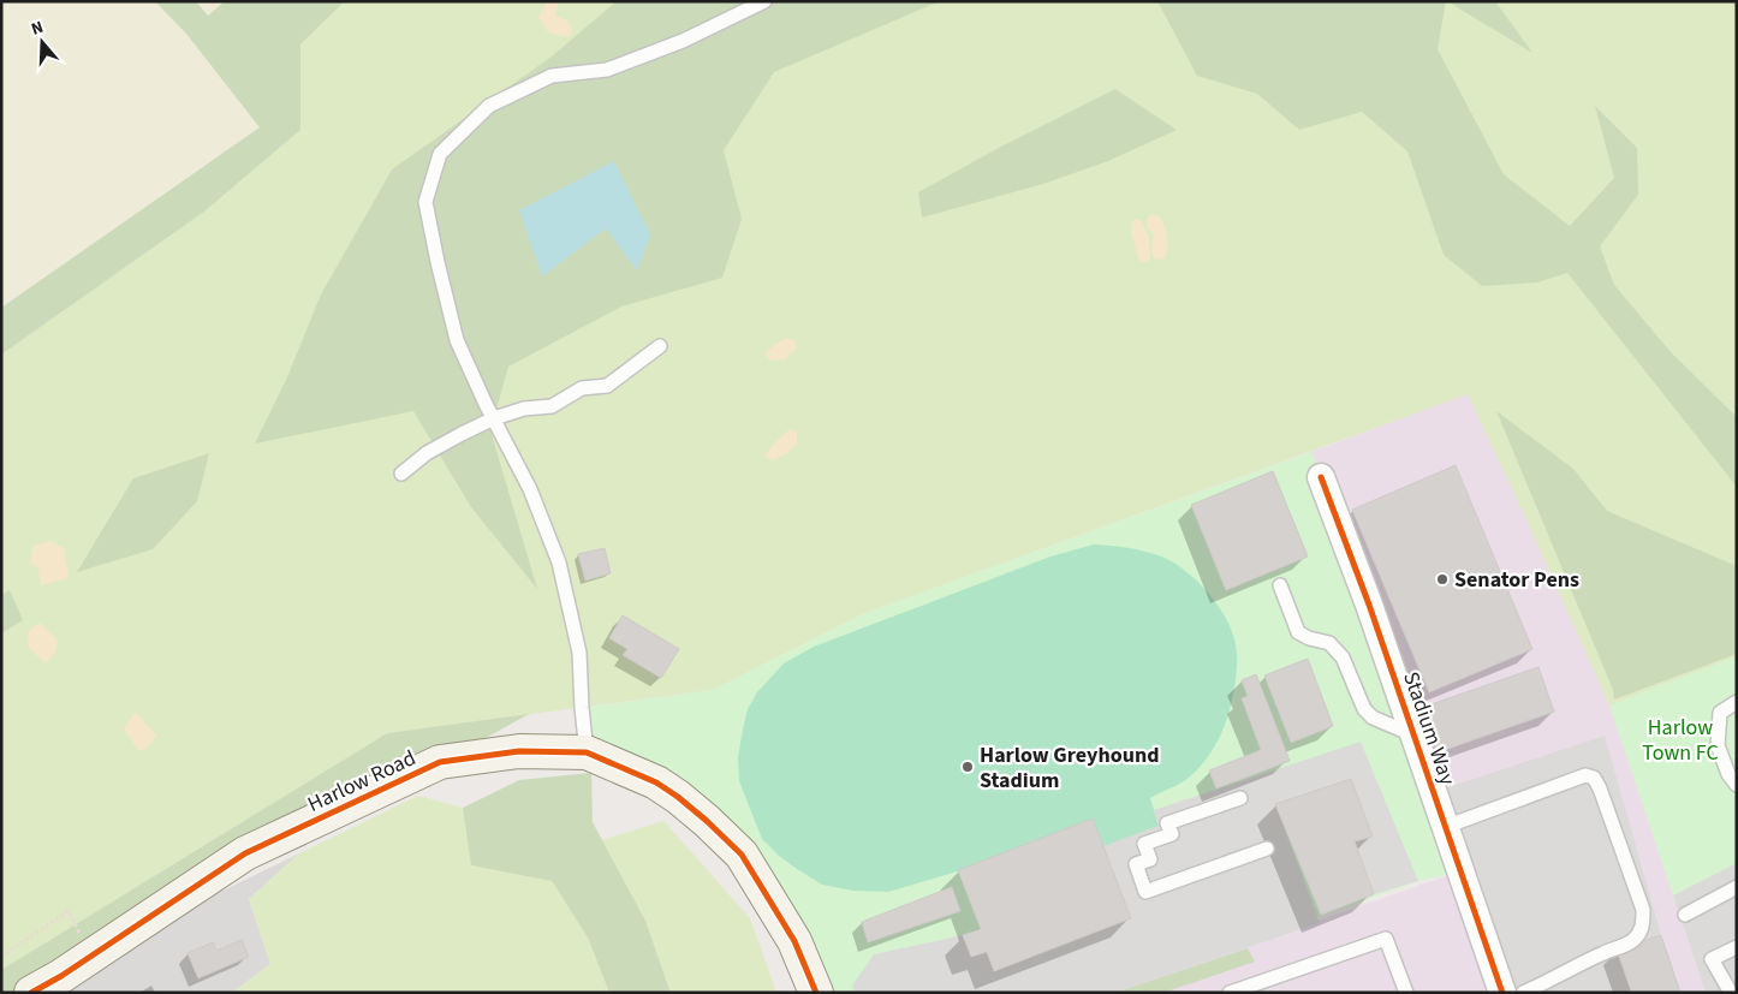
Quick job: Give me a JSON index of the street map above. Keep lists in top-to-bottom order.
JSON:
{
  "streets": {
    "street": ["Stadium Way", "Harlow Road"]
  },
  "parks": ["Harlow Town FC"],
  "places": ["Senator Pens", "Harlow Greyhound Stadium"],
  "north": "top"
}
